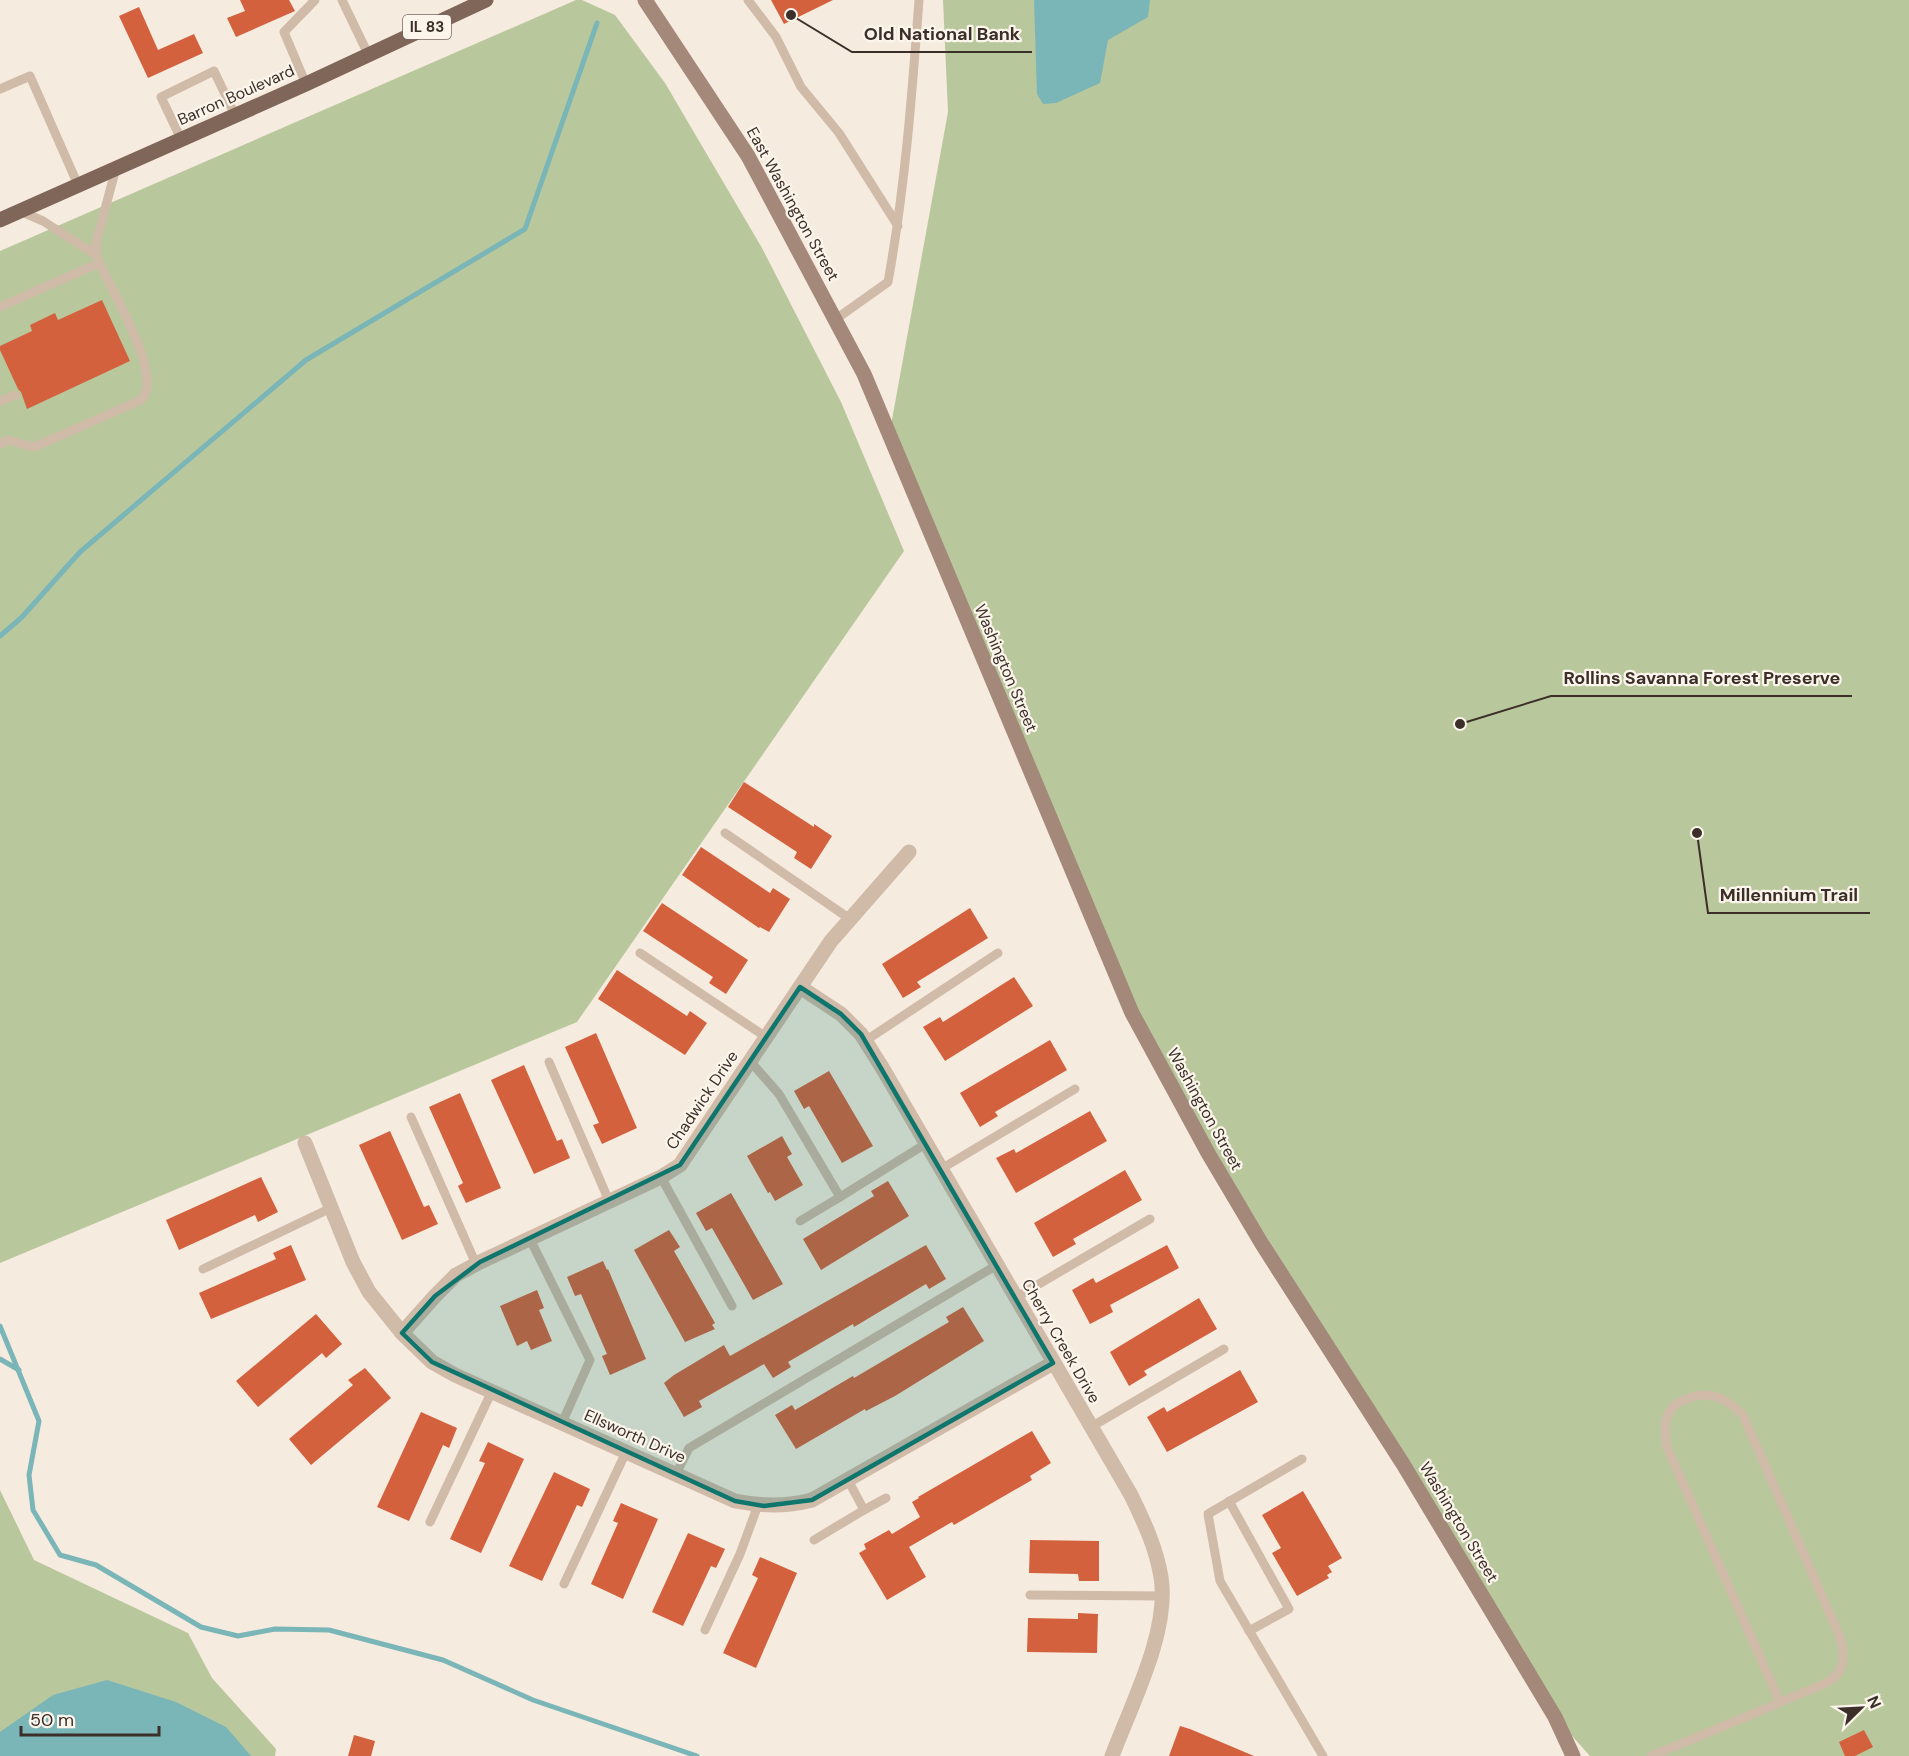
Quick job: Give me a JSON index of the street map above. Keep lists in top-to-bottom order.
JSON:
{
  "streets": {
    "main road": [
      "IL 83",
      "Barron Boulevard",
      "East Washington Street",
      "Washington Street"
    ],
    "street": ["Chadwick Drive", "Cherry Creek Drive", "Ellsworth Drive"]
  },
  "crossings": [
    ["East Washington Street", "Washington Street"],
    ["Chadwick Drive", "Cherry Creek Drive"],
    ["Chadwick Drive", "Ellsworth Drive"],
    ["Cherry Creek Drive", "Ellsworth Drive"]
  ],
  "places": ["Old National Bank", "Rollins Savanna Forest Preserve", "Millennium Trail"],
  "scale_bar": "50 m",
  "north": "top right"
}
